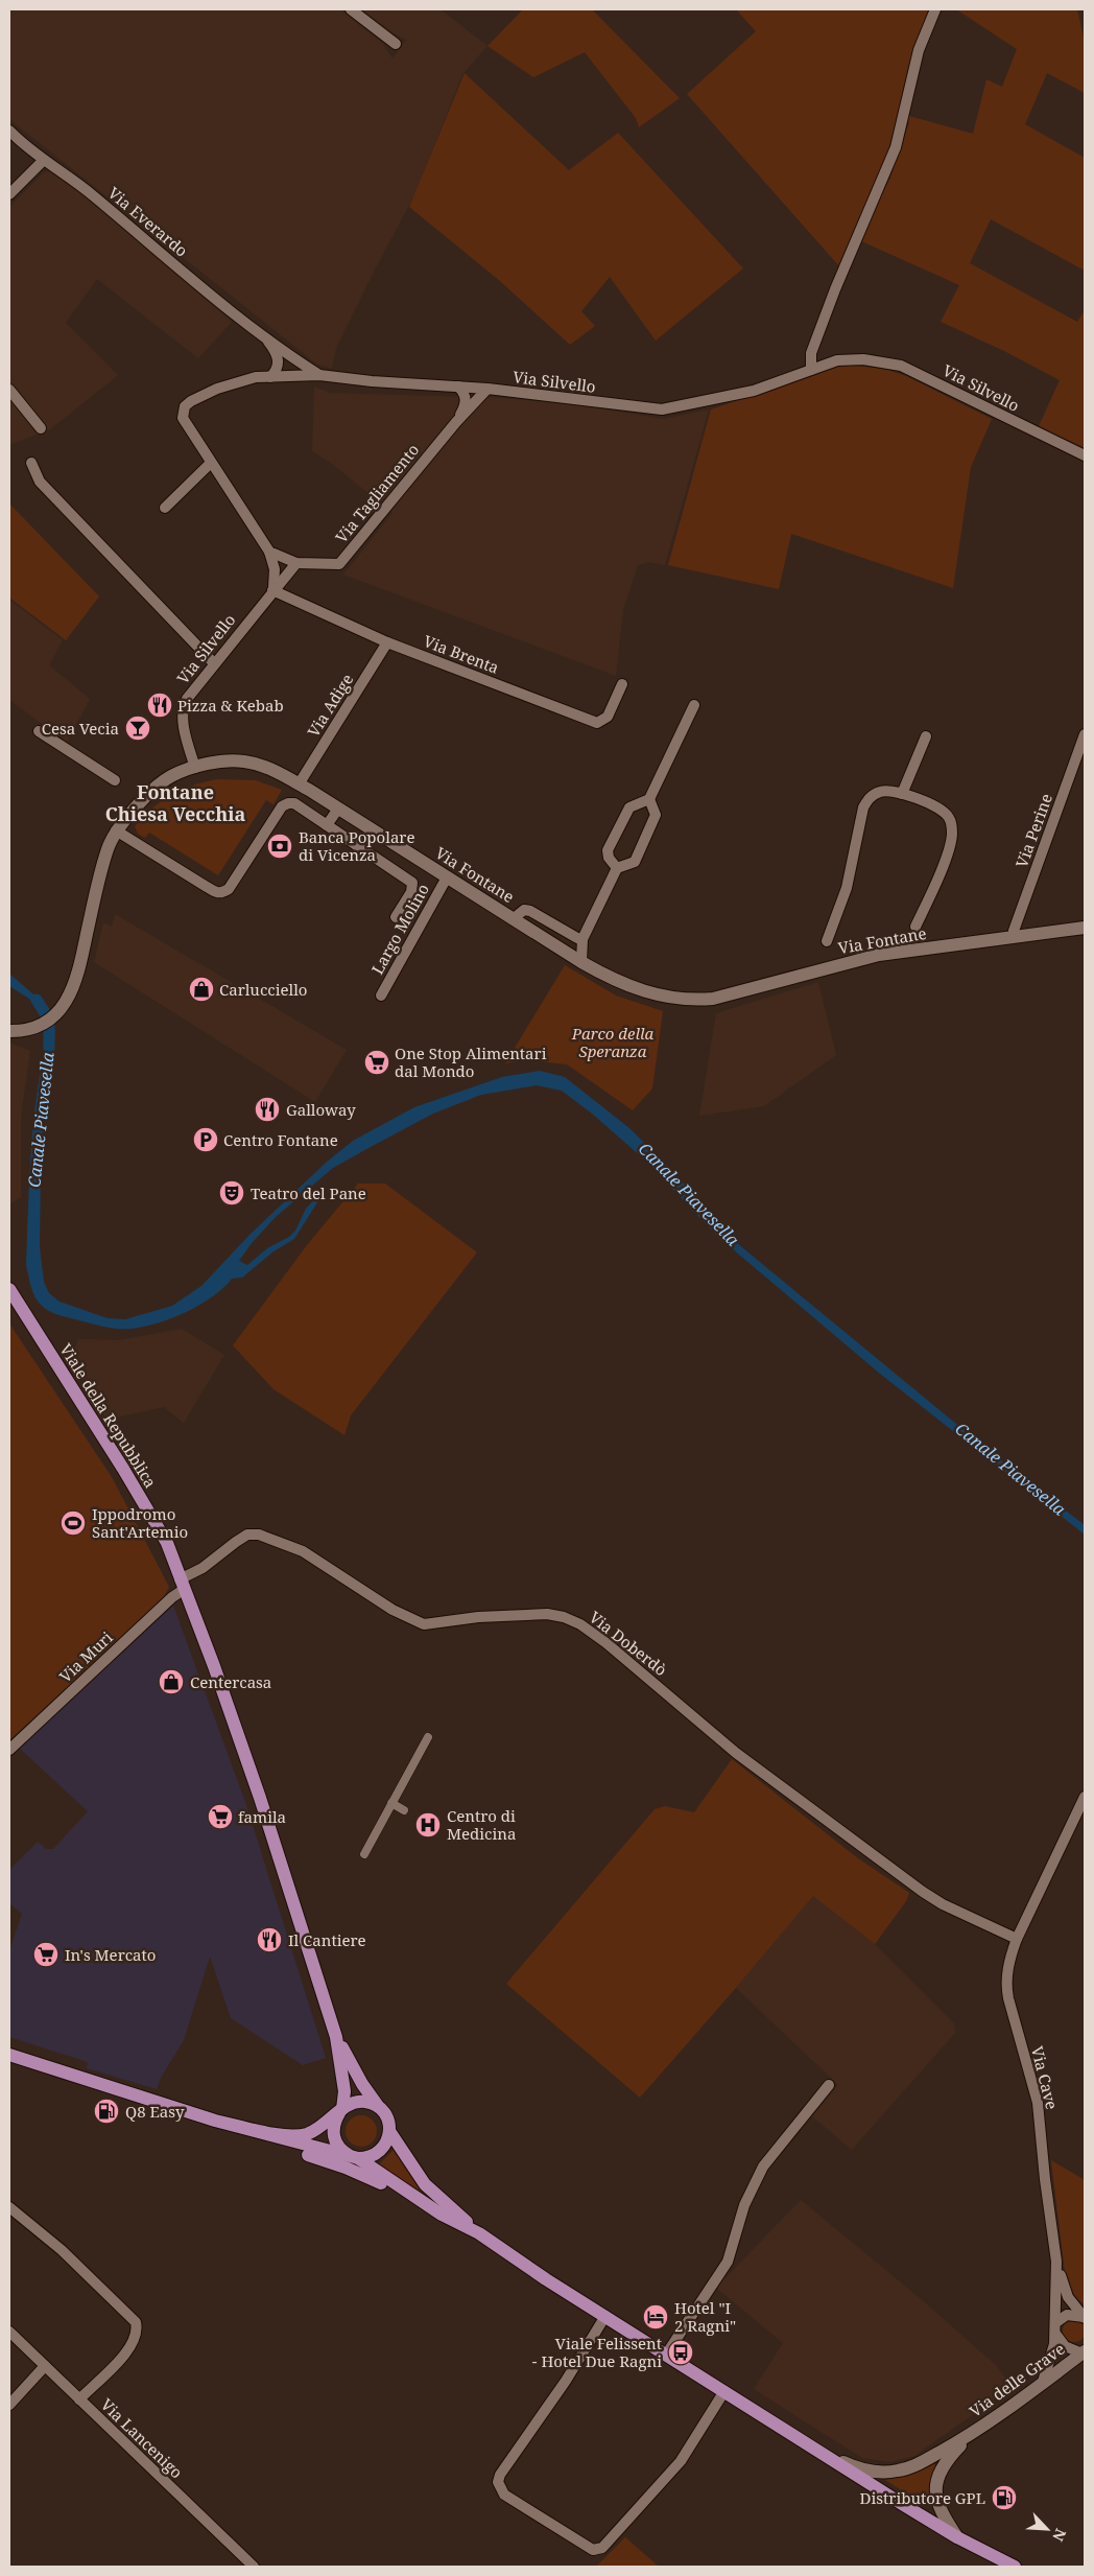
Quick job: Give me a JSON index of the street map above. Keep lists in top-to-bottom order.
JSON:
{
  "streets": {
    "main road": ["Viale della Repubblica"],
    "street": [
      "Via Everardo",
      "Via Silvello",
      "Via Tagliamento",
      "Via Brenta",
      "Via Adige",
      "Via Perine",
      "Via Fontane",
      "Largo Molino",
      "Via Doberdò",
      "Via Muri",
      "Via Cave",
      "Via delle Grave",
      "Via Lancenigo"
    ]
  },
  "crossings": [
    ["Via Everardo", "Via Silvello"],
    ["Via Silvello", "Via Tagliamento"],
    ["Via Silvello", "Via Brenta"],
    ["Via Silvello", "Via Fontane"],
    ["Via Brenta", "Via Adige"],
    ["Via Adige", "Via Fontane"],
    ["Via Perine", "Via Fontane"],
    ["Via Fontane", "Largo Molino"],
    ["Viale della Repubblica", "Via Doberdò"],
    ["Viale della Repubblica", "Via Muri"],
    ["Via Doberdò", "Via Muri"],
    ["Via Doberdò", "Via Cave"],
    ["Via Cave", "Via delle Grave"]
  ],
  "districts": ["Fontane Chiesa Vecchia"],
  "water": ["Canale Piavesella"],
  "parks": ["Parco della Speranza"],
  "places": {
    "restaurant": ["Pizza & Kebab", "Galloway", "Il Cantiere"],
    "bar": ["Cesa Vecia"],
    "bank": ["Banca Popolare di Vicenza"],
    "shop": ["Carlucciello", "Centercasa"],
    "supermarket": ["One Stop Alimentari dal Mondo", "famila", "In's Mercato"],
    "parking": ["Centro Fontane"],
    "theatre": ["Teatro del Pane"],
    "sports": ["Ippodromo Sant'Artemio"],
    "hospital": ["Centro di Medicina"],
    "fuel station": ["Q8 Easy", "Distributore GPL"],
    "hotel": ["Hotel \"I 2 Ragni\""],
    "bus stop": ["Viale Felissent - Hotel Due Ragni"]
  },
  "north": "bottom right"
}
